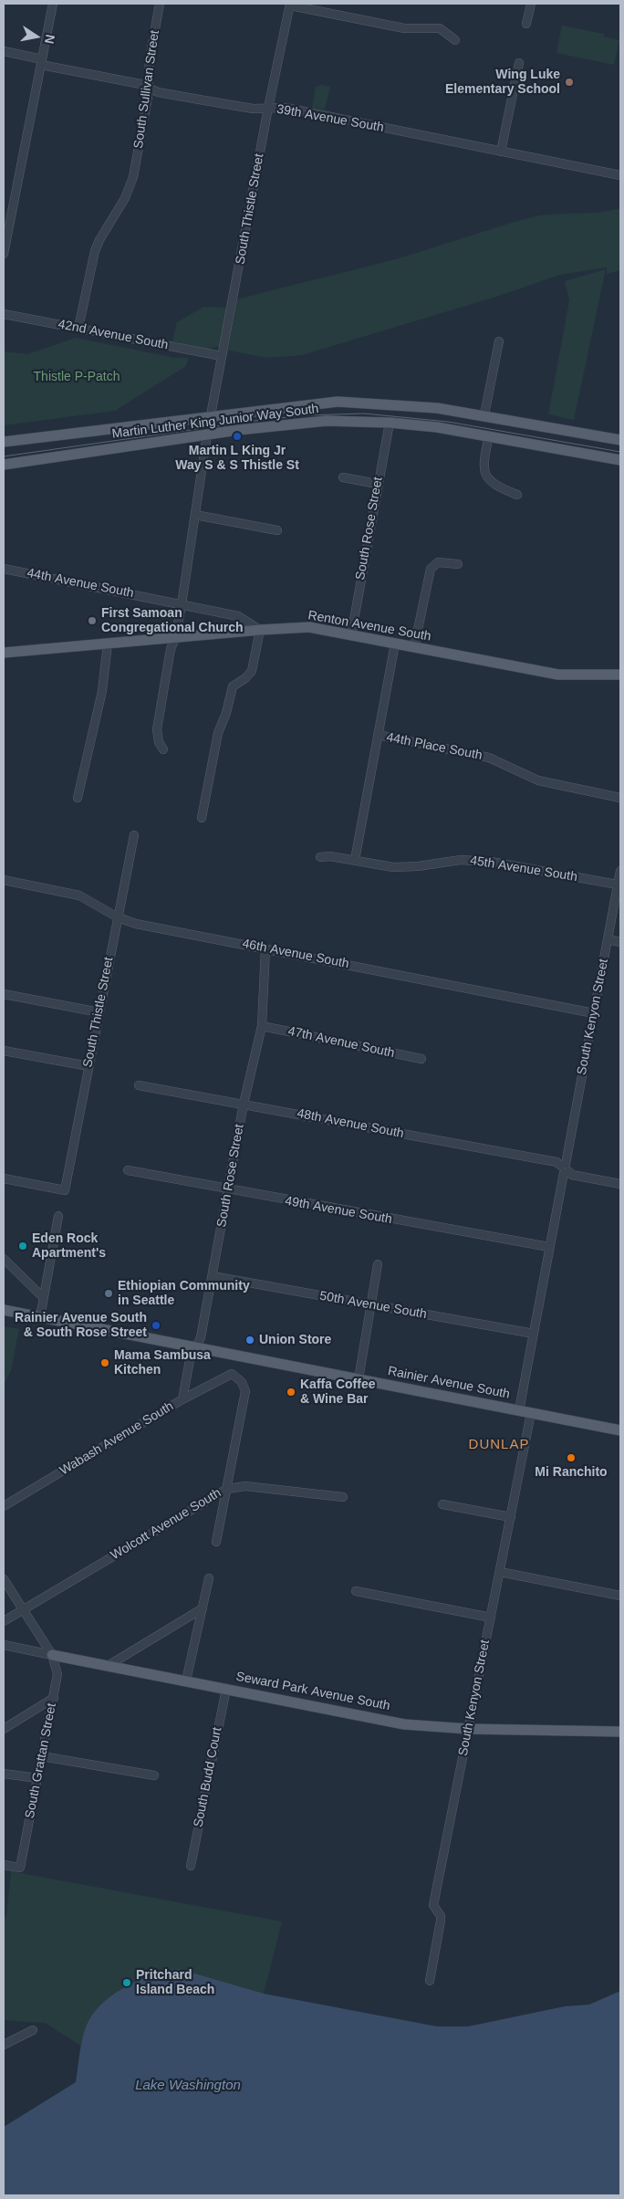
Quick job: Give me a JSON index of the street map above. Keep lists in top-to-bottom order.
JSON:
{
  "streets": {
    "main road": [
      "Martin Luther King Junior Way South",
      "Renton Avenue South",
      "Rainier Avenue South",
      "Seward Park Avenue South"
    ],
    "street": [
      "South Sullivan Street",
      "39th Avenue South",
      "South Thistle Street",
      "42nd Avenue South",
      "South Rose Street",
      "44th Avenue South",
      "44th Place South",
      "45th Avenue South",
      "46th Avenue South",
      "South Kenyon Street",
      "47th Avenue South",
      "48th Avenue South",
      "49th Avenue South",
      "50th Avenue South",
      "Wabash Avenue South",
      "Wolcott Avenue South",
      "South Grattan Street",
      "South Budd Court"
    ]
  },
  "crossings": [
    ["South Sullivan Street", "39th Avenue South"],
    ["South Sullivan Street", "42nd Avenue South"],
    ["39th Avenue South", "South Thistle Street"],
    ["South Thistle Street", "42nd Avenue South"],
    ["South Thistle Street", "Martin Luther King Junior Way South"],
    ["South Thistle Street", "46th Avenue South"],
    ["Martin Luther King Junior Way South", "South Rose Street"],
    ["South Rose Street", "Renton Avenue South"],
    ["South Rose Street", "46th Avenue South"],
    ["South Rose Street", "47th Avenue South"],
    ["South Rose Street", "48th Avenue South"],
    ["South Rose Street", "49th Avenue South"],
    ["South Rose Street", "50th Avenue South"],
    ["South Rose Street", "Rainier Avenue South"],
    ["South Rose Street", "Wabash Avenue South"],
    ["44th Avenue South", "Renton Avenue South"],
    ["45th Avenue South", "South Kenyon Street"],
    ["46th Avenue South", "South Kenyon Street"],
    ["South Kenyon Street", "48th Avenue South"],
    ["South Kenyon Street", "49th Avenue South"],
    ["South Kenyon Street", "50th Avenue South"],
    ["South Kenyon Street", "Rainier Avenue South"],
    ["South Kenyon Street", "Seward Park Avenue South"],
    ["Wabash Avenue South", "Wolcott Avenue South"],
    ["Seward Park Avenue South", "South Grattan Street"],
    ["Seward Park Avenue South", "South Budd Court"]
  ],
  "districts": ["DUNLAP"],
  "water": ["Lake Washington"],
  "parks": ["Thistle P-Patch"],
  "places": [
    "Wing Luke Elementary School",
    "Martin L King Jr Way S & S Thistle St",
    "First Samoan Congregational Church",
    "Eden Rock Apartment's",
    "Ethiopian Community in Seattle",
    "Rainier Avenue South & South Rose Street",
    "Union Store",
    "Mama Sambusa Kitchen",
    "Kaffa Coffee & Wine Bar",
    "Mi Ranchito",
    "Pritchard Island Beach"
  ],
  "north": "right"
}
